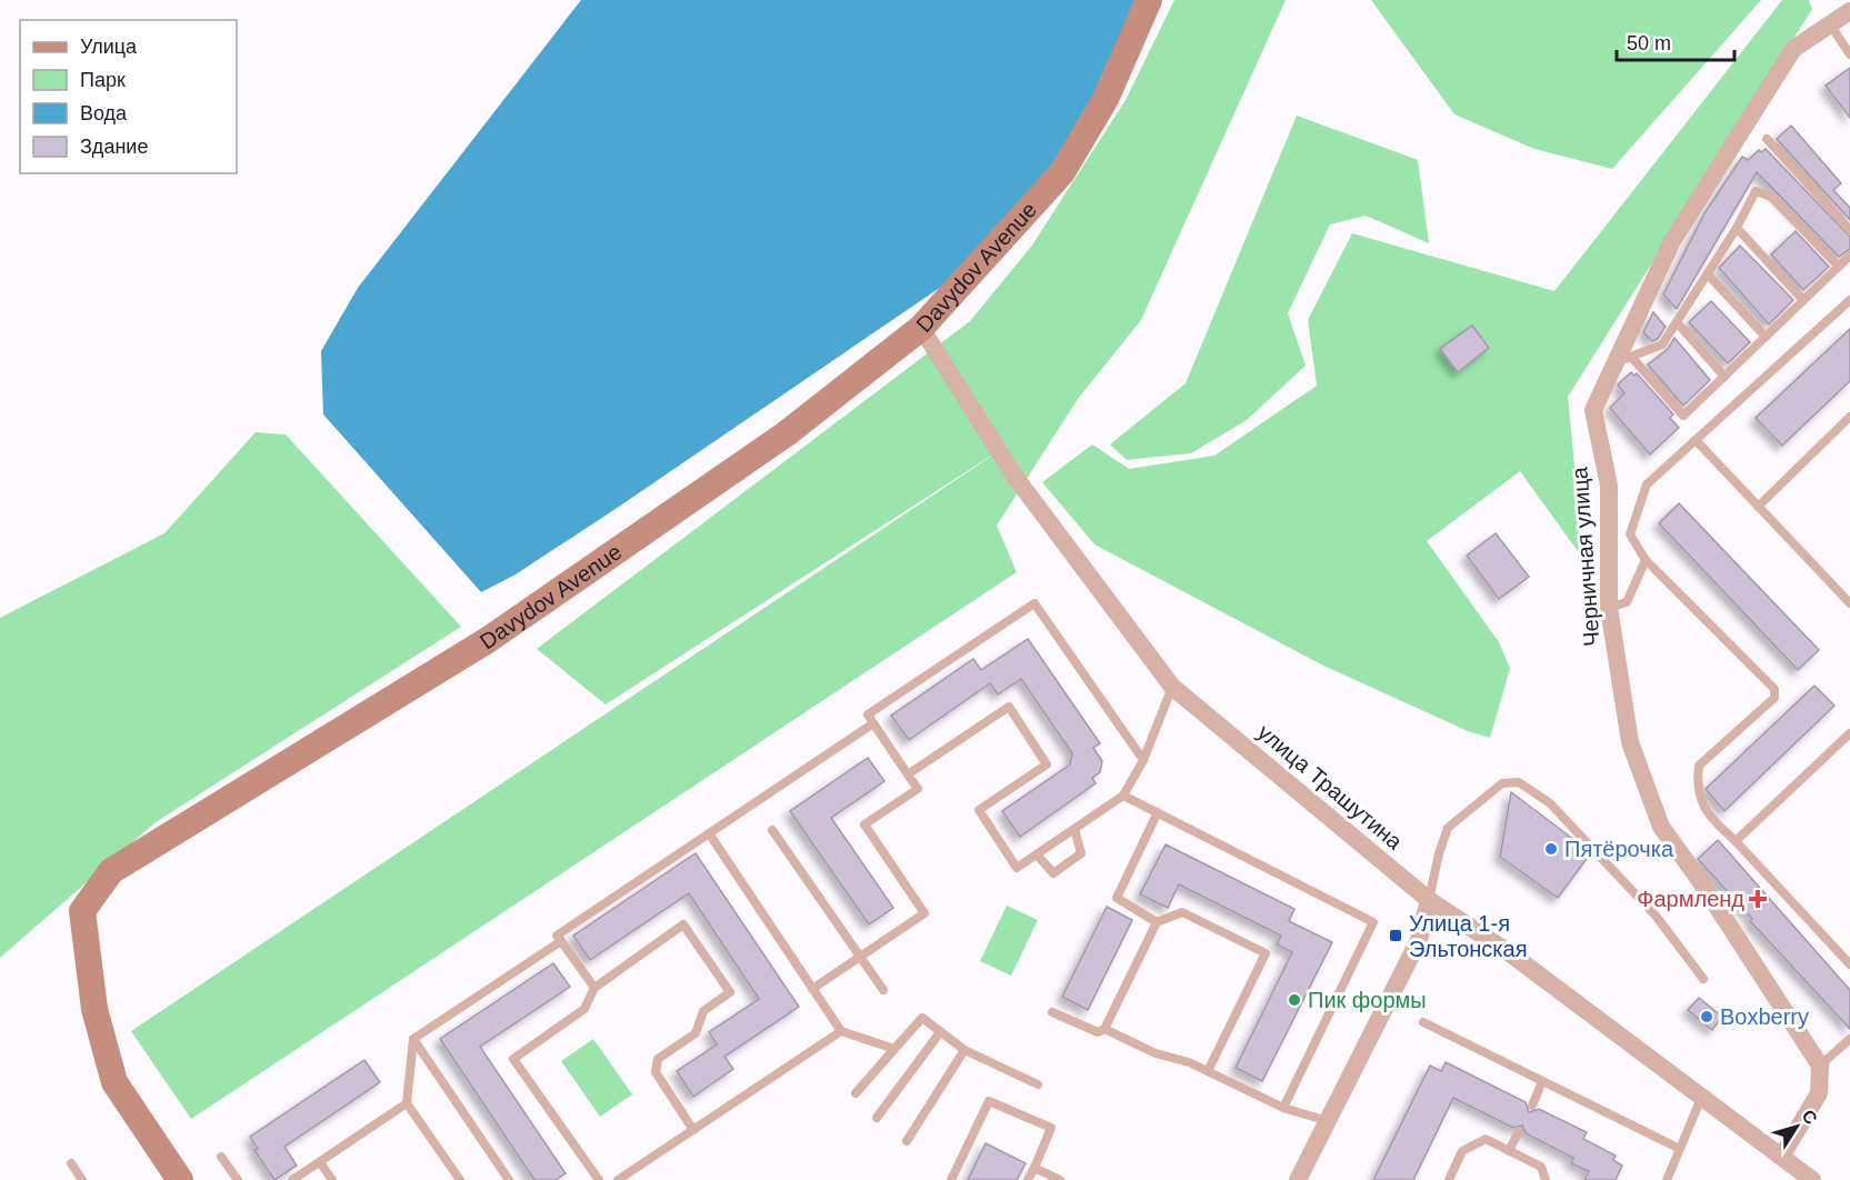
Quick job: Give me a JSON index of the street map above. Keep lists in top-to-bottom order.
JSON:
{
  "streets": {
    "street": ["Davydov Avenue", "Черничная улица", "улица Трашутина"]
  },
  "crossings": [
    ["Davydov Avenue", "улица Трашутина"]
  ],
  "places": {
    "other": ["Пятёрочка", "Пик формы", "Boxberry"],
    "health": ["Фармленд"],
    "transit": ["Улица 1-я Эльтонская"]
  },
  "legend": [
    "Улица",
    "Парк",
    "Вода",
    "Здание"
  ],
  "scale_bar": "50 m",
  "north": "top right"
}
